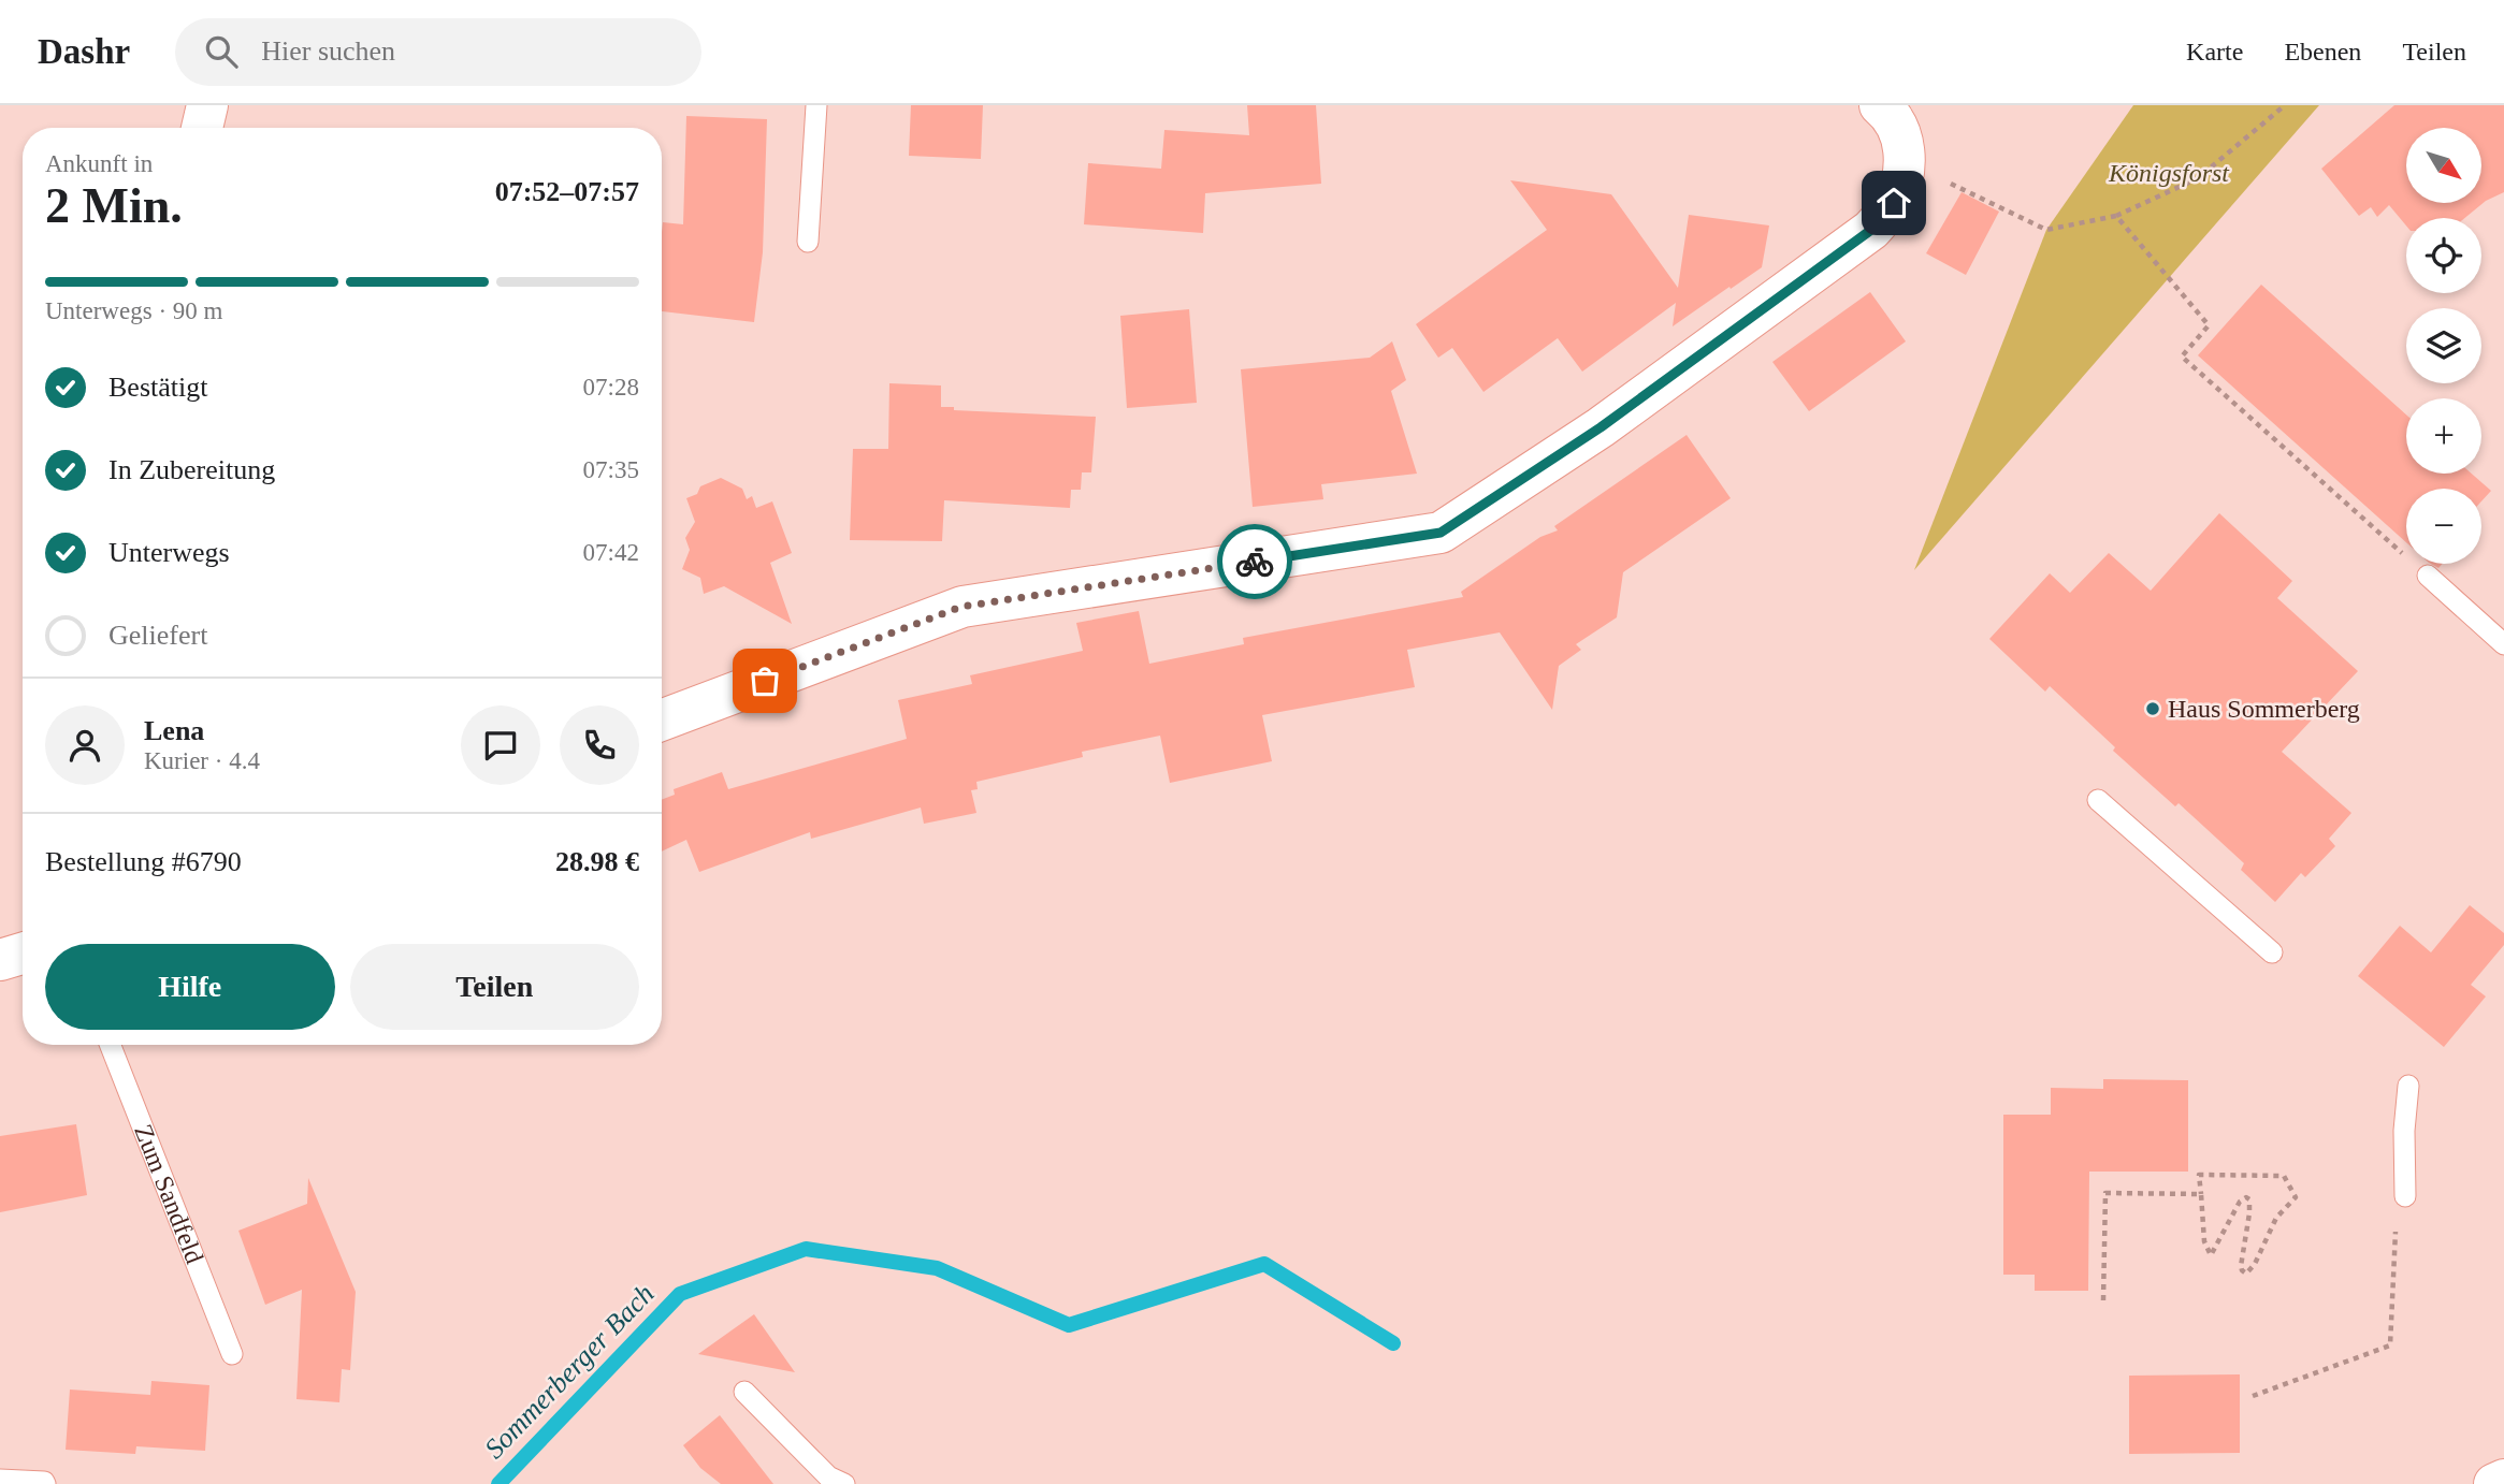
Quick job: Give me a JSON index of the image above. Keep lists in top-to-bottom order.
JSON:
{
  "streets": {
    "lane": ["Zum Sandfeld"]
  },
  "water": ["Sommerberger Bach"],
  "parks": ["Königsforst"],
  "places": ["Haus Sommerberg"],
  "north": "bottom right",
  "page": {
    "header": "Dashr",
    "search": "Hier suchen",
    "nav": ["Karte", "Ebenen", "Teilen"],
    "map_buttons": ["+", "−"],
    "heading": ["2 Min.", "Ankunft in", "07:52–07:57"],
    "panel": [
      "Lena",
      "Kurier · 4.4",
      "Bestellung #6790",
      "28.98 €"
    ],
    "bar": "Unterwegs · 90 m",
    "list": [
      ["Bestätigt", "07:28"],
      ["In Zubereitung", "07:35"],
      ["Unterwegs", "07:42"],
      "Geliefert"
    ],
    "buttons": ["Hilfe", "Teilen"]
  }
}
